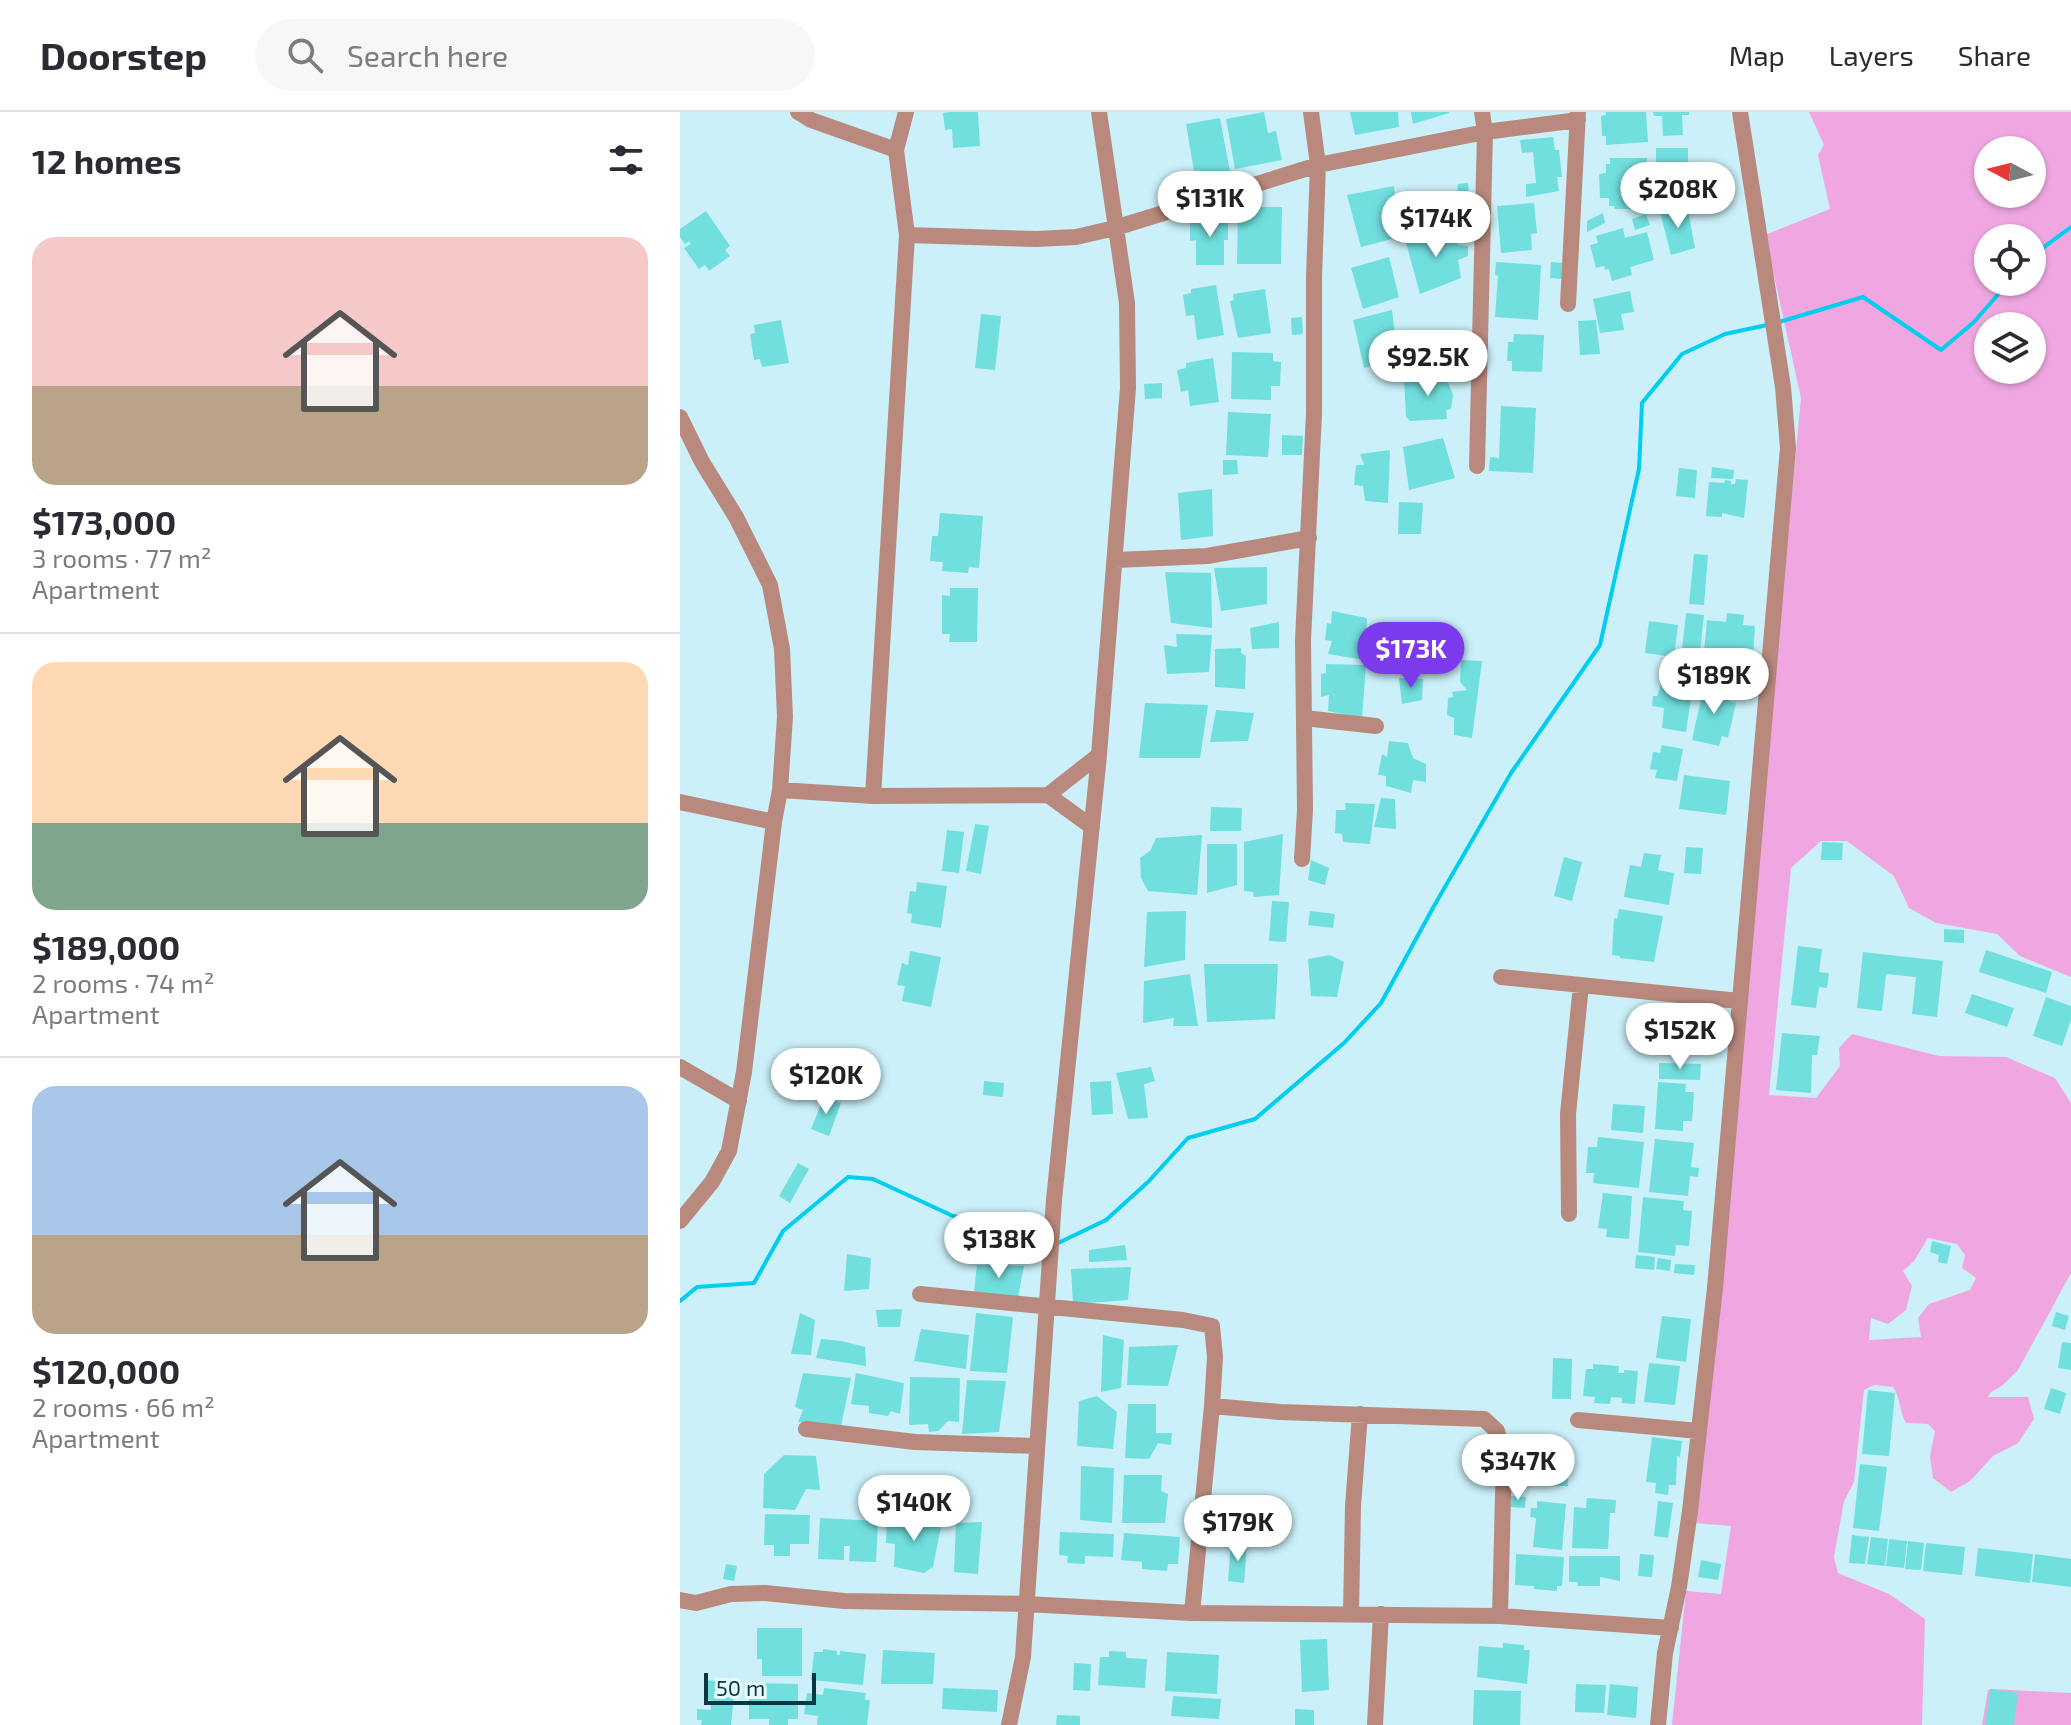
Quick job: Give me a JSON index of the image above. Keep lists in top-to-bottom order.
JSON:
{
  "scale_bar": "50 m",
  "north": "left",
  "page": {
    "header": "Doorstep",
    "search": "Search here",
    "nav": ["Map", "Layers", "Share"],
    "heading": "12 homes",
    "price": [
      "$208K",
      "$131K",
      "$174K",
      "$92.5K",
      "$173K",
      "$189K",
      "$152K",
      "$120K",
      "$138K",
      "$347K",
      "$140K",
      "$179K"
    ],
    "list": [
      {
        "name": "$173,000",
        "note": "3 rooms · 77 m² · Apartment"
      },
      {
        "name": "$189,000",
        "note": "2 rooms · 74 m² · Apartment"
      },
      {
        "name": "$120,000",
        "note": "2 rooms · 66 m² · Apartment"
      }
    ],
    "scale": "50 m"
  }
}
